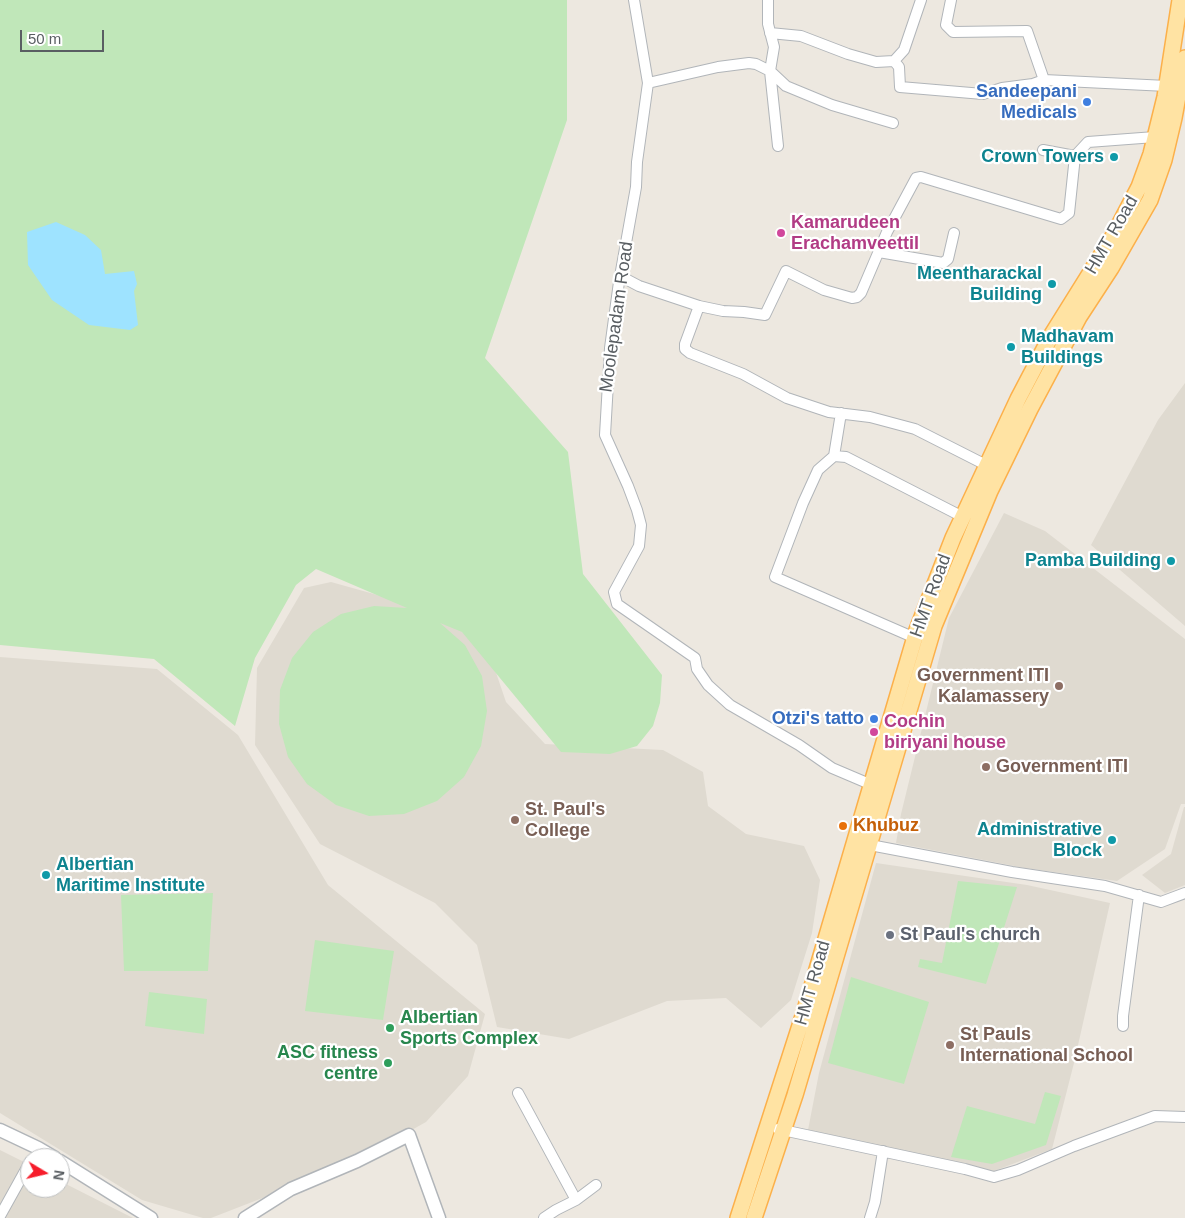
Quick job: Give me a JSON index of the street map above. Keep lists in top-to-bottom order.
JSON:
{
  "streets": {
    "main road": ["HMT Road"],
    "street": ["Moolepadam Road"]
  },
  "crossings": [
    ["HMT Road", "Moolepadam Road"]
  ],
  "places": [
    "Sandeepani Medicals",
    "Crown Towers",
    "Kamarudeen Erachamveettil",
    "Meentharackal Building",
    "Madhavam Buildings",
    "Pamba Building",
    "Government ITI Kalamassery",
    "Otzi's tatto",
    "Cochin biriyani house",
    "Government ITI",
    "St. Paul's College",
    "Khubuz",
    "Administrative Block",
    "Albertian Maritime Institute",
    "St Paul's church",
    "Albertian Sports Complex",
    "St Pauls International School",
    "ASC fitness centre"
  ],
  "scale_bar": "50 m",
  "north": "right"
}
